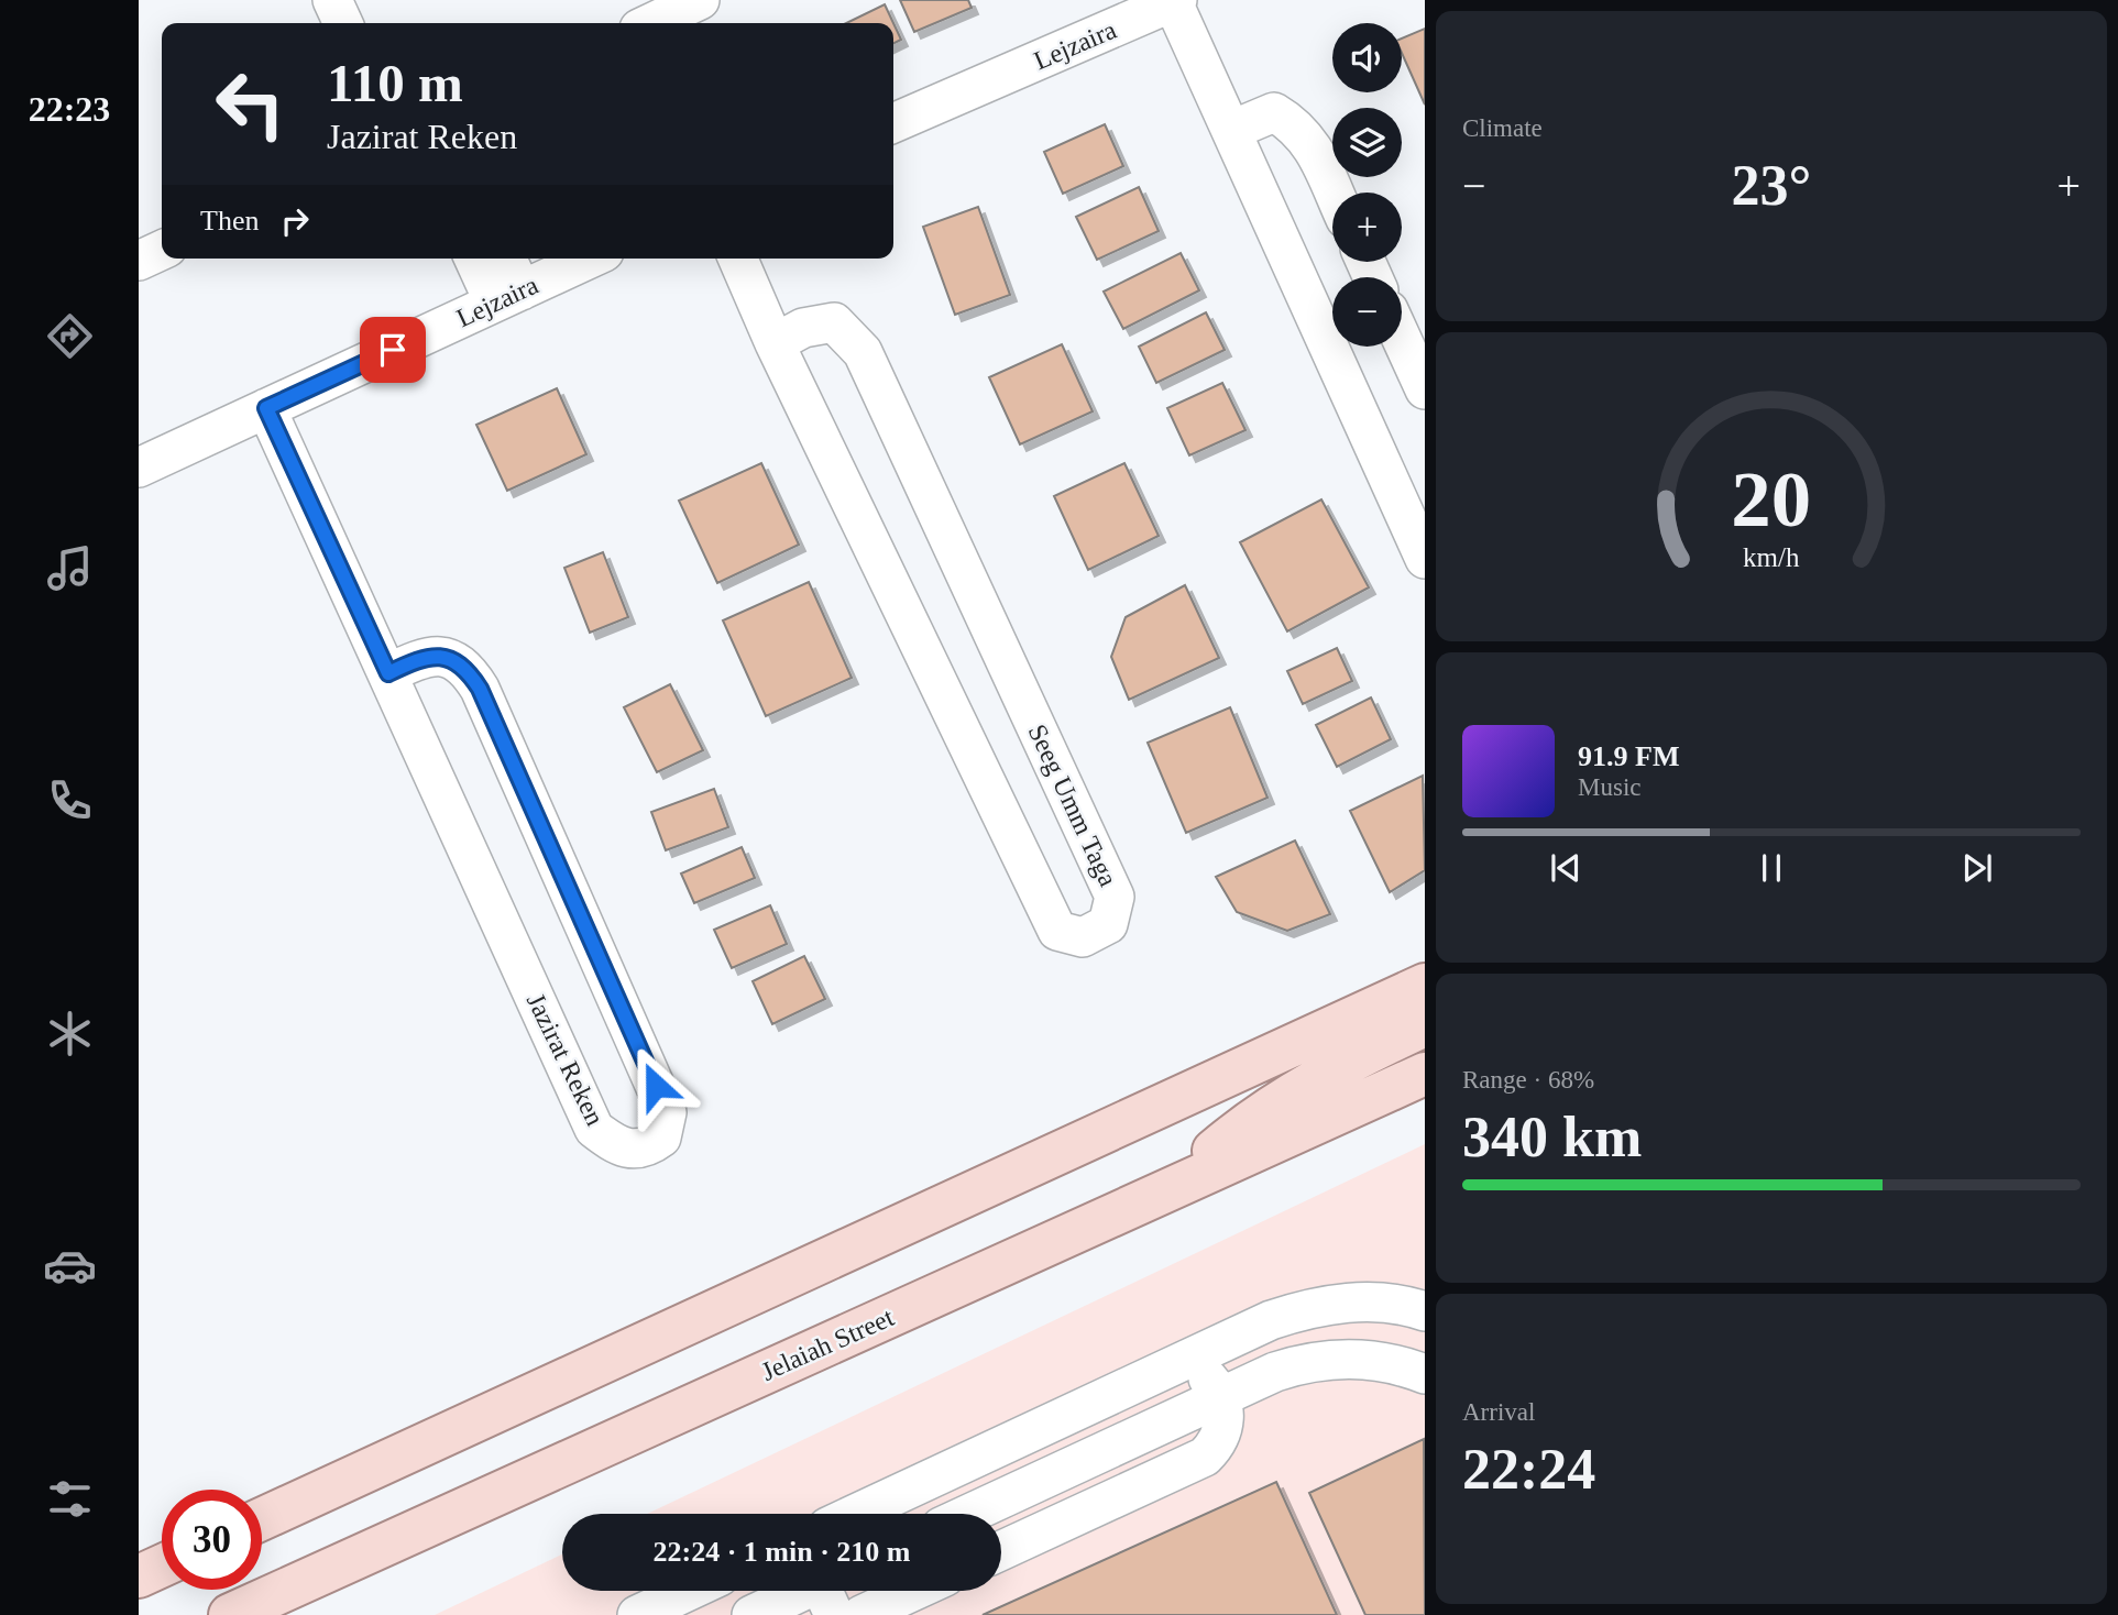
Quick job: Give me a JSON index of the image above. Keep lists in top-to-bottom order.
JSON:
{
  "streets": {
    "main road": ["Jelaiah Street"],
    "street": ["Lejzaira", "Seeg Umm Taga", "Jazirat Reken"]
  },
  "crossings": [
    ["Lejzaira", "Jazirat Reken"]
  ],
  "page": {
    "tabs": "22:23",
    "tile": [
      "Climate",
      ["Range · 68%", "340 km"],
      ["Arrival", "22:24"]
    ],
    "map_buttons": ["+", "−"],
    "turn": ["110 m", "Jazirat Reken"],
    "heat": ["−", "23°", "+"],
    "then": "Then",
    "song": ["91.9 FM", "Music"],
    "limit": "30",
    "trip": "22:24 · 1 min · 210 m",
    "gauge": ["20", "km/h"]
  }
}
